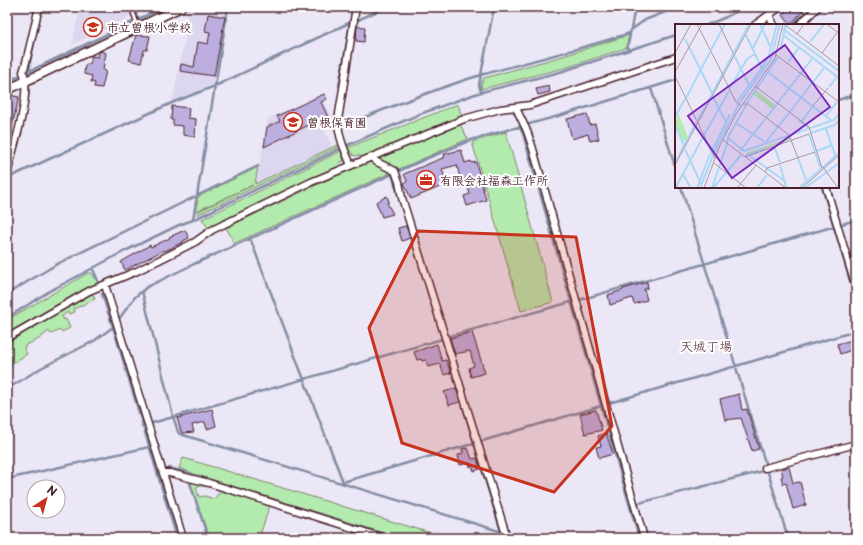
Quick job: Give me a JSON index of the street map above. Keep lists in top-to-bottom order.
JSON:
{
  "districts": ["天城丁場"],
  "places": {
    "school or university": ["市立曽根小学校", "曽根保育園"],
    "office": ["有限会社福森工作所"]
  },
  "north": "top right"
}
